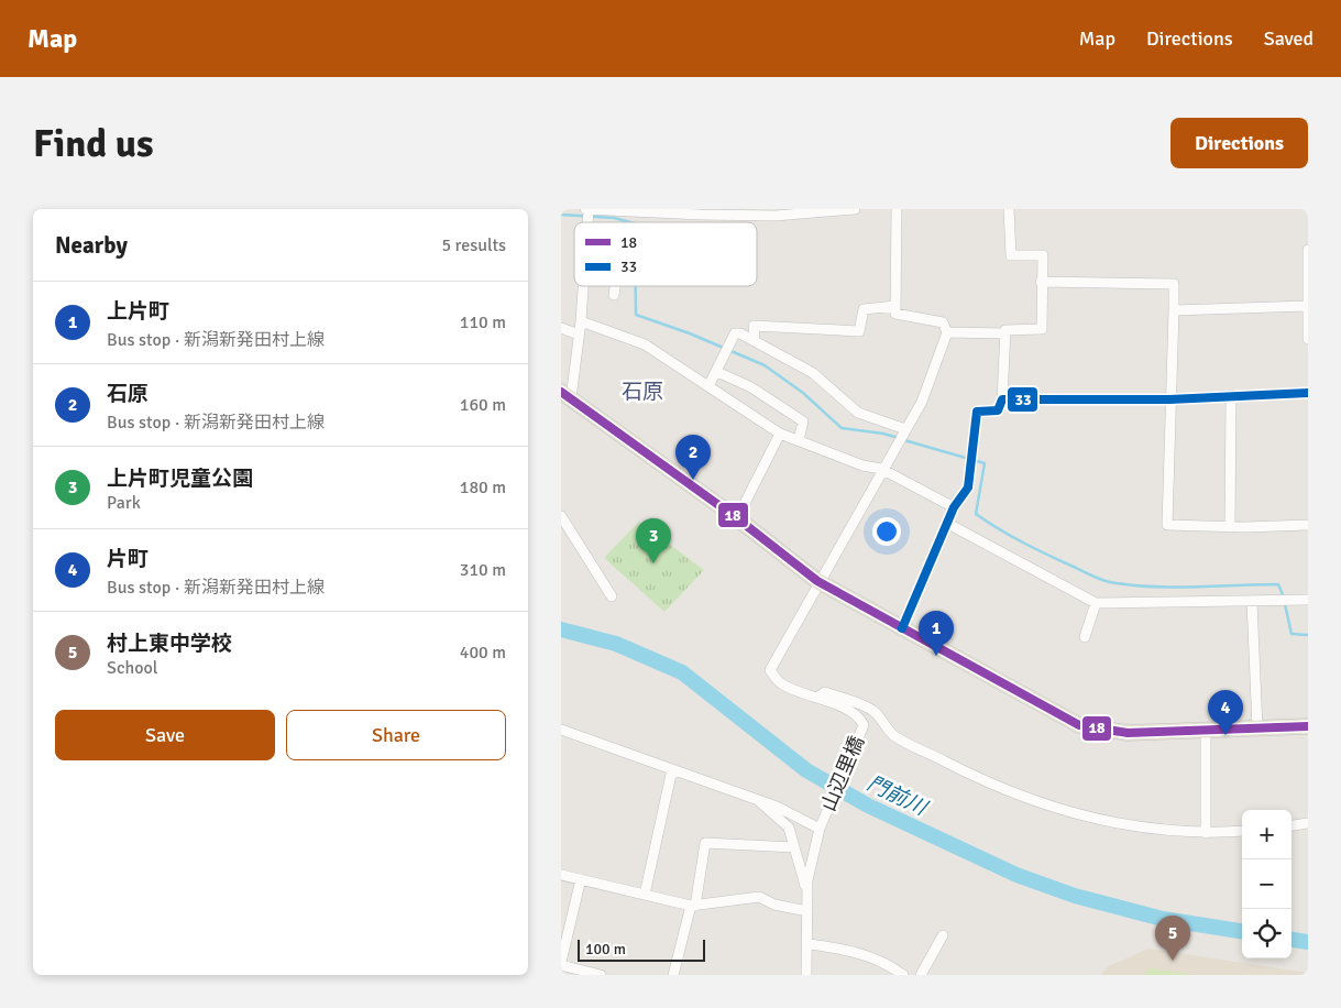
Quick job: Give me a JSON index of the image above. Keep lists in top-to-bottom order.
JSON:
{
  "streets": {
    "street": ["山辺里橋"]
  },
  "districts": ["石原"],
  "water": ["門前川"],
  "lines": ["transit line 18", "transit line 33"],
  "legend": ["18", "33"],
  "scale_bar": "100 m",
  "page": {
    "header": "Map",
    "nav": ["Map", "Directions", "Saved"],
    "buttons": [
      "Directions",
      ["Save", "Share"]
    ],
    "title": "Find us",
    "heading": ["Nearby", "5 results"],
    "list": [
      {
        "mark": "1",
        "name": "上片町",
        "note": "Bus stop · 新潟新発田村上線",
        "value": "110 m"
      },
      {
        "mark": "2",
        "name": "石原",
        "note": "Bus stop · 新潟新発田村上線",
        "value": "160 m"
      },
      {
        "mark": "3",
        "name": "上片町児童公園",
        "note": "Park",
        "value": "180 m"
      },
      {
        "mark": "4",
        "name": "片町",
        "note": "Bus stop · 新潟新発田村上線",
        "value": "310 m"
      },
      {
        "mark": "5",
        "name": "村上東中学校",
        "note": "School",
        "value": "400 m"
      }
    ],
    "pins": [
      "2",
      "3",
      "1",
      "4",
      "5"
    ],
    "map_buttons": ["+", "−"],
    "scale": "100 m"
  }
}
